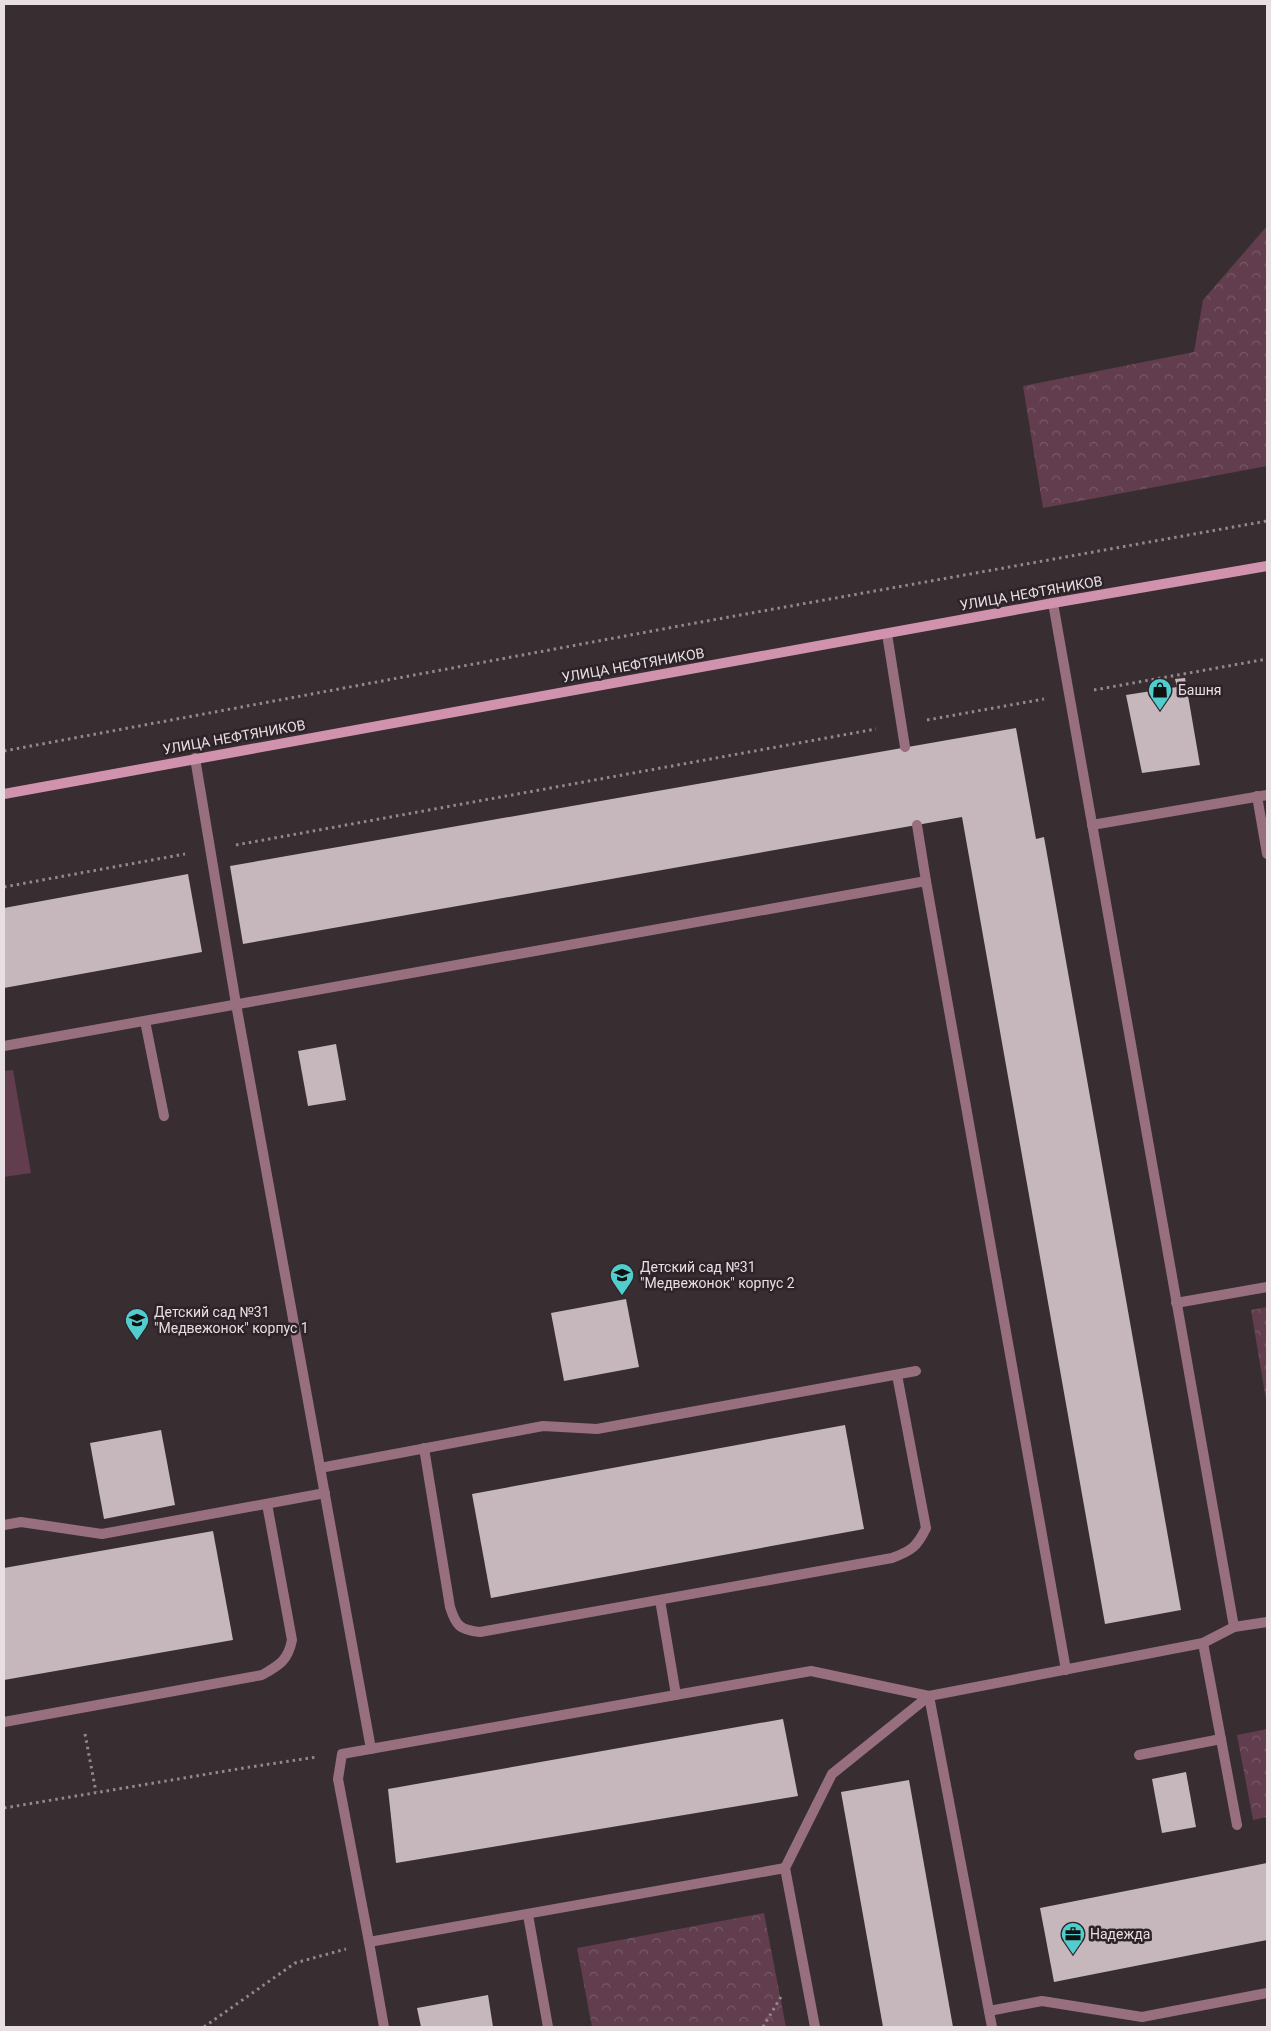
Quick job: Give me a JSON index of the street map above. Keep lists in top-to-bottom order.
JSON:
{
  "streets": {
    "main road": ["УЛИЦА НЕФТЯНИКОВ"]
  },
  "places": {
    "shop": ["Башня"],
    "school or university": ["Детский сад №31 \"Медвежонок\" корпус 2", "Детский сад №31 \"Медвежонок\" корпус 1"],
    "office": ["Надежда"]
  }
}
